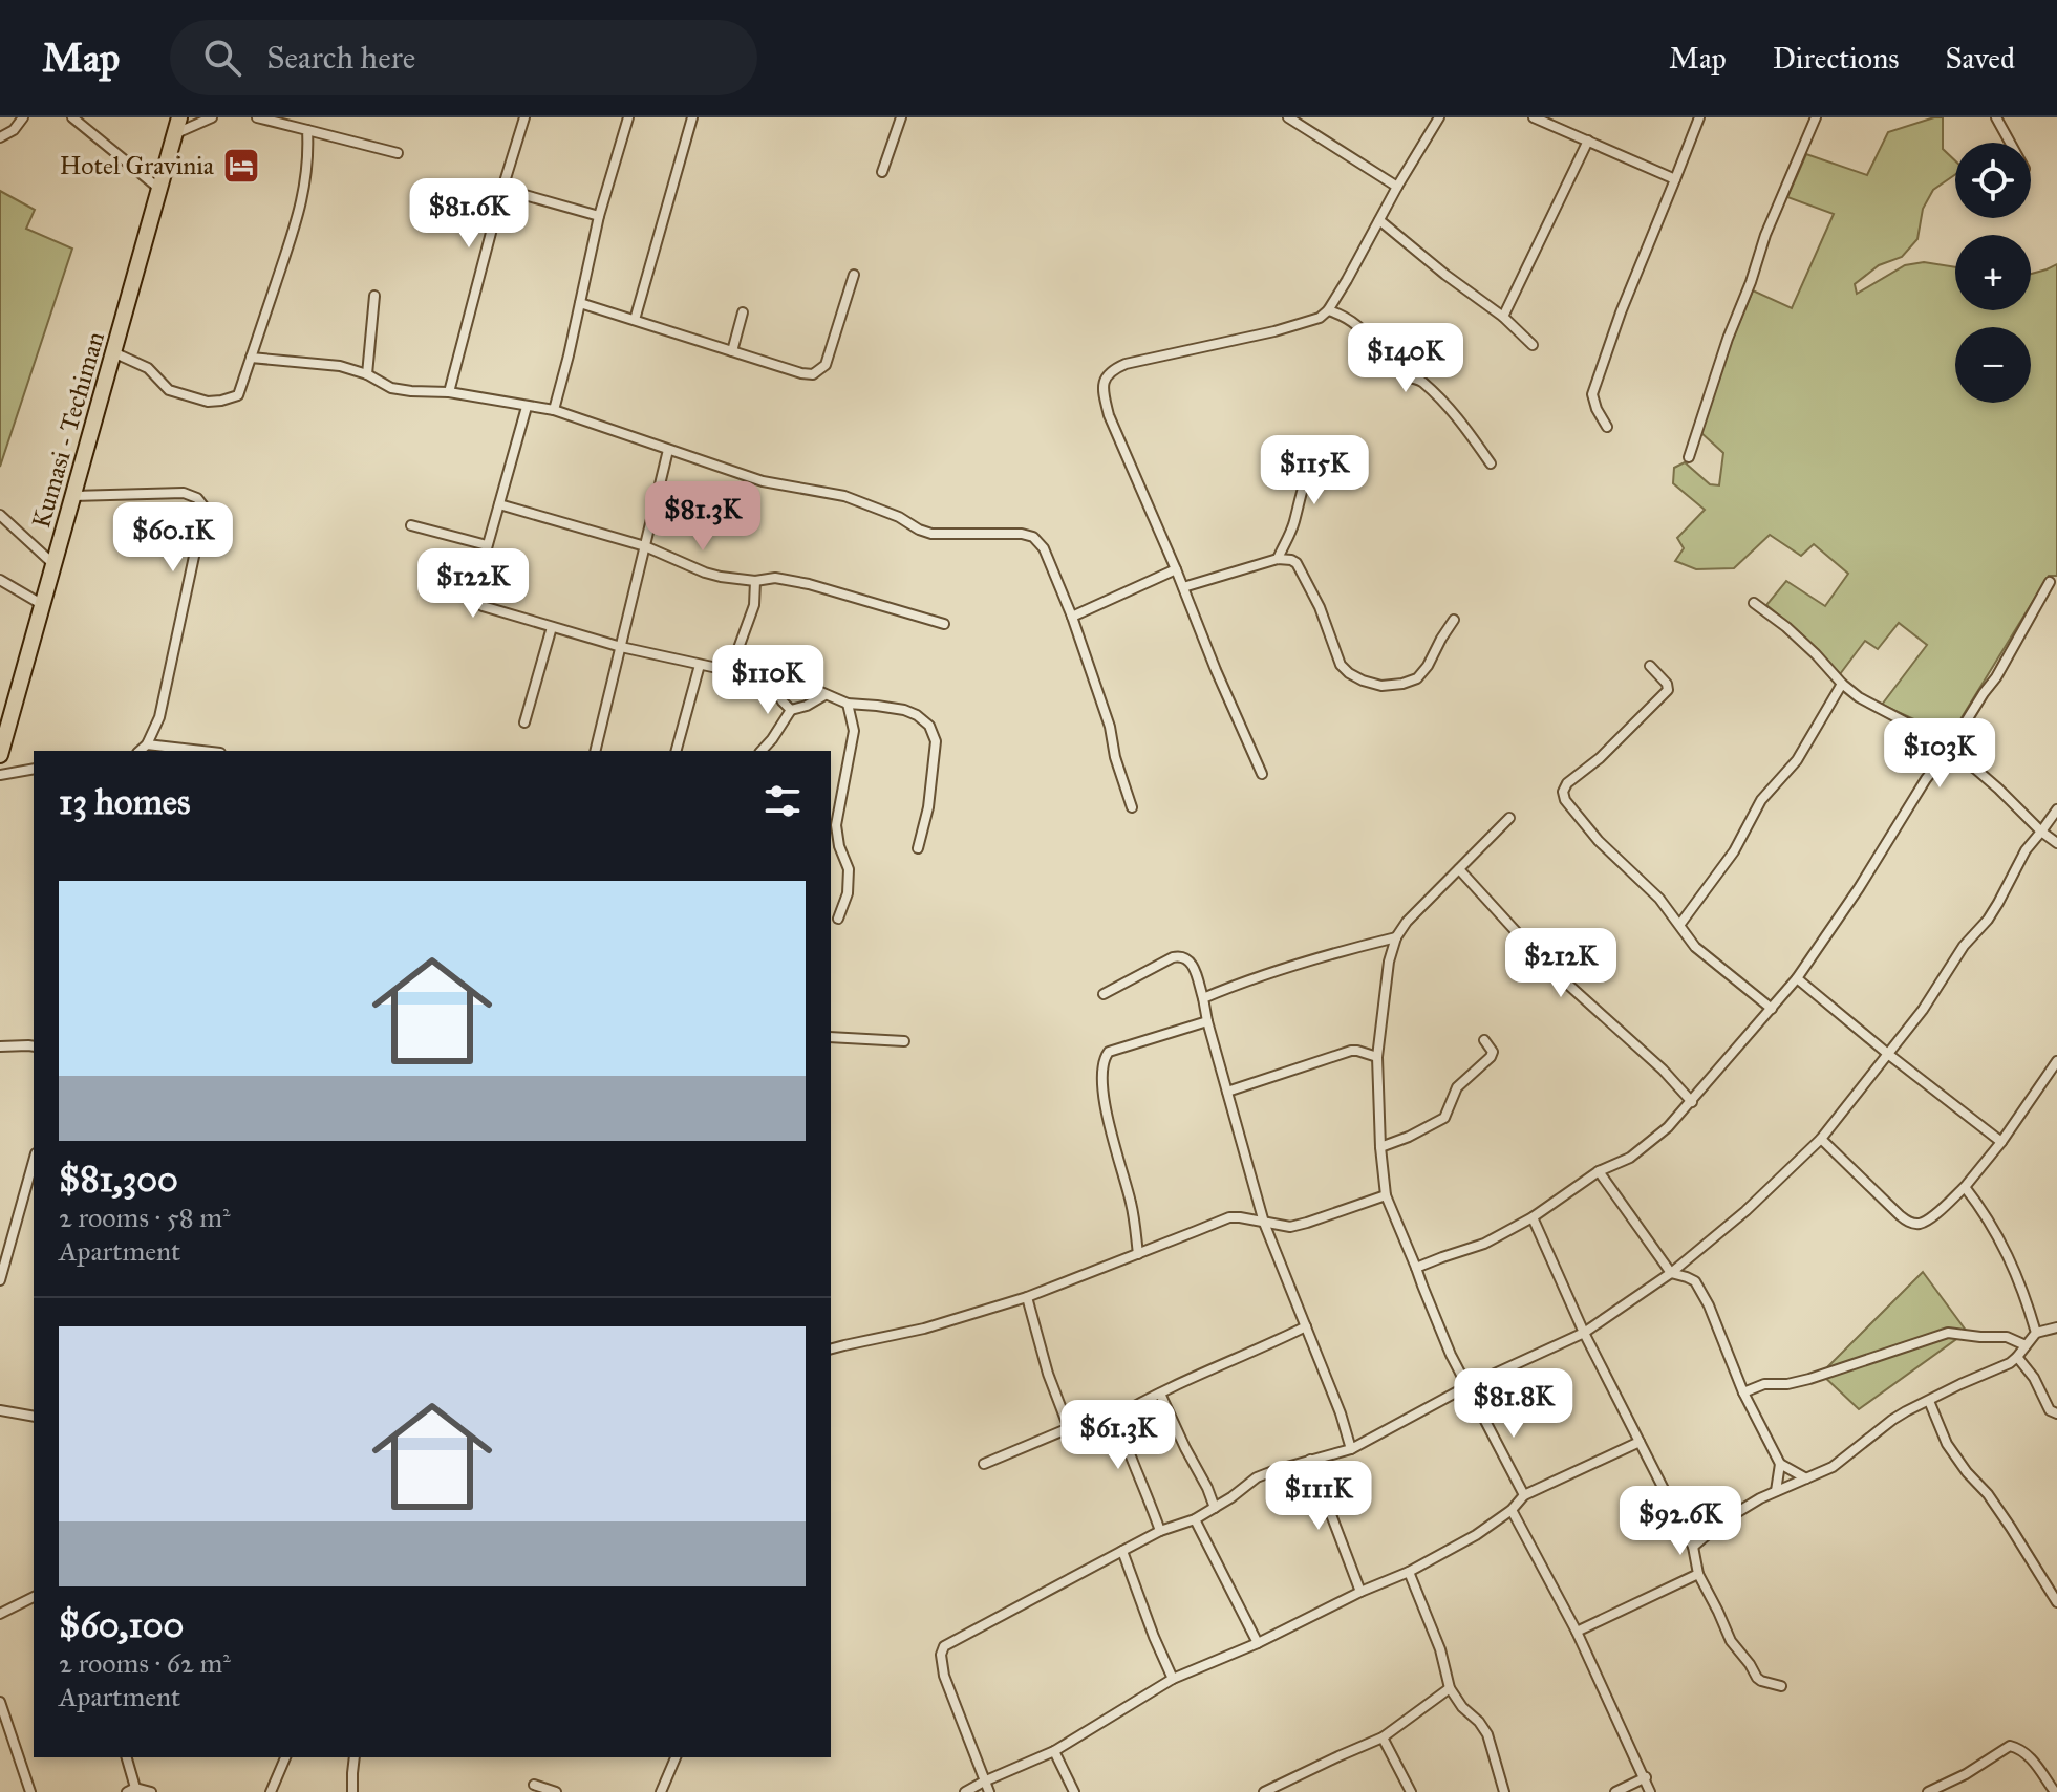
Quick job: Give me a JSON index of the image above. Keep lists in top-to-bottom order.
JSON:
{
  "streets": {
    "highway": ["Kumasi - Techiman"]
  },
  "places": {
    "hotel": ["Hotel Gravinia"]
  },
  "page": {
    "header": "Map",
    "search": "Search here",
    "nav": ["Map", "Directions", "Saved"],
    "map_buttons": ["+", "−"],
    "price": [
      "$81.6K",
      "$140K",
      "$115K",
      "$81.3K",
      "$60.1K",
      "$122K",
      "$110K",
      "$103K",
      "$212K",
      "$81.8K",
      "$61.3K",
      "$111K",
      "$92.6K"
    ],
    "heading": "13 homes",
    "list": [
      {
        "name": "$81,300",
        "note": "2 rooms · 58 m² · Apartment"
      },
      {
        "name": "$60,100",
        "note": "2 rooms · 62 m² · Apartment"
      }
    ]
  }
}
